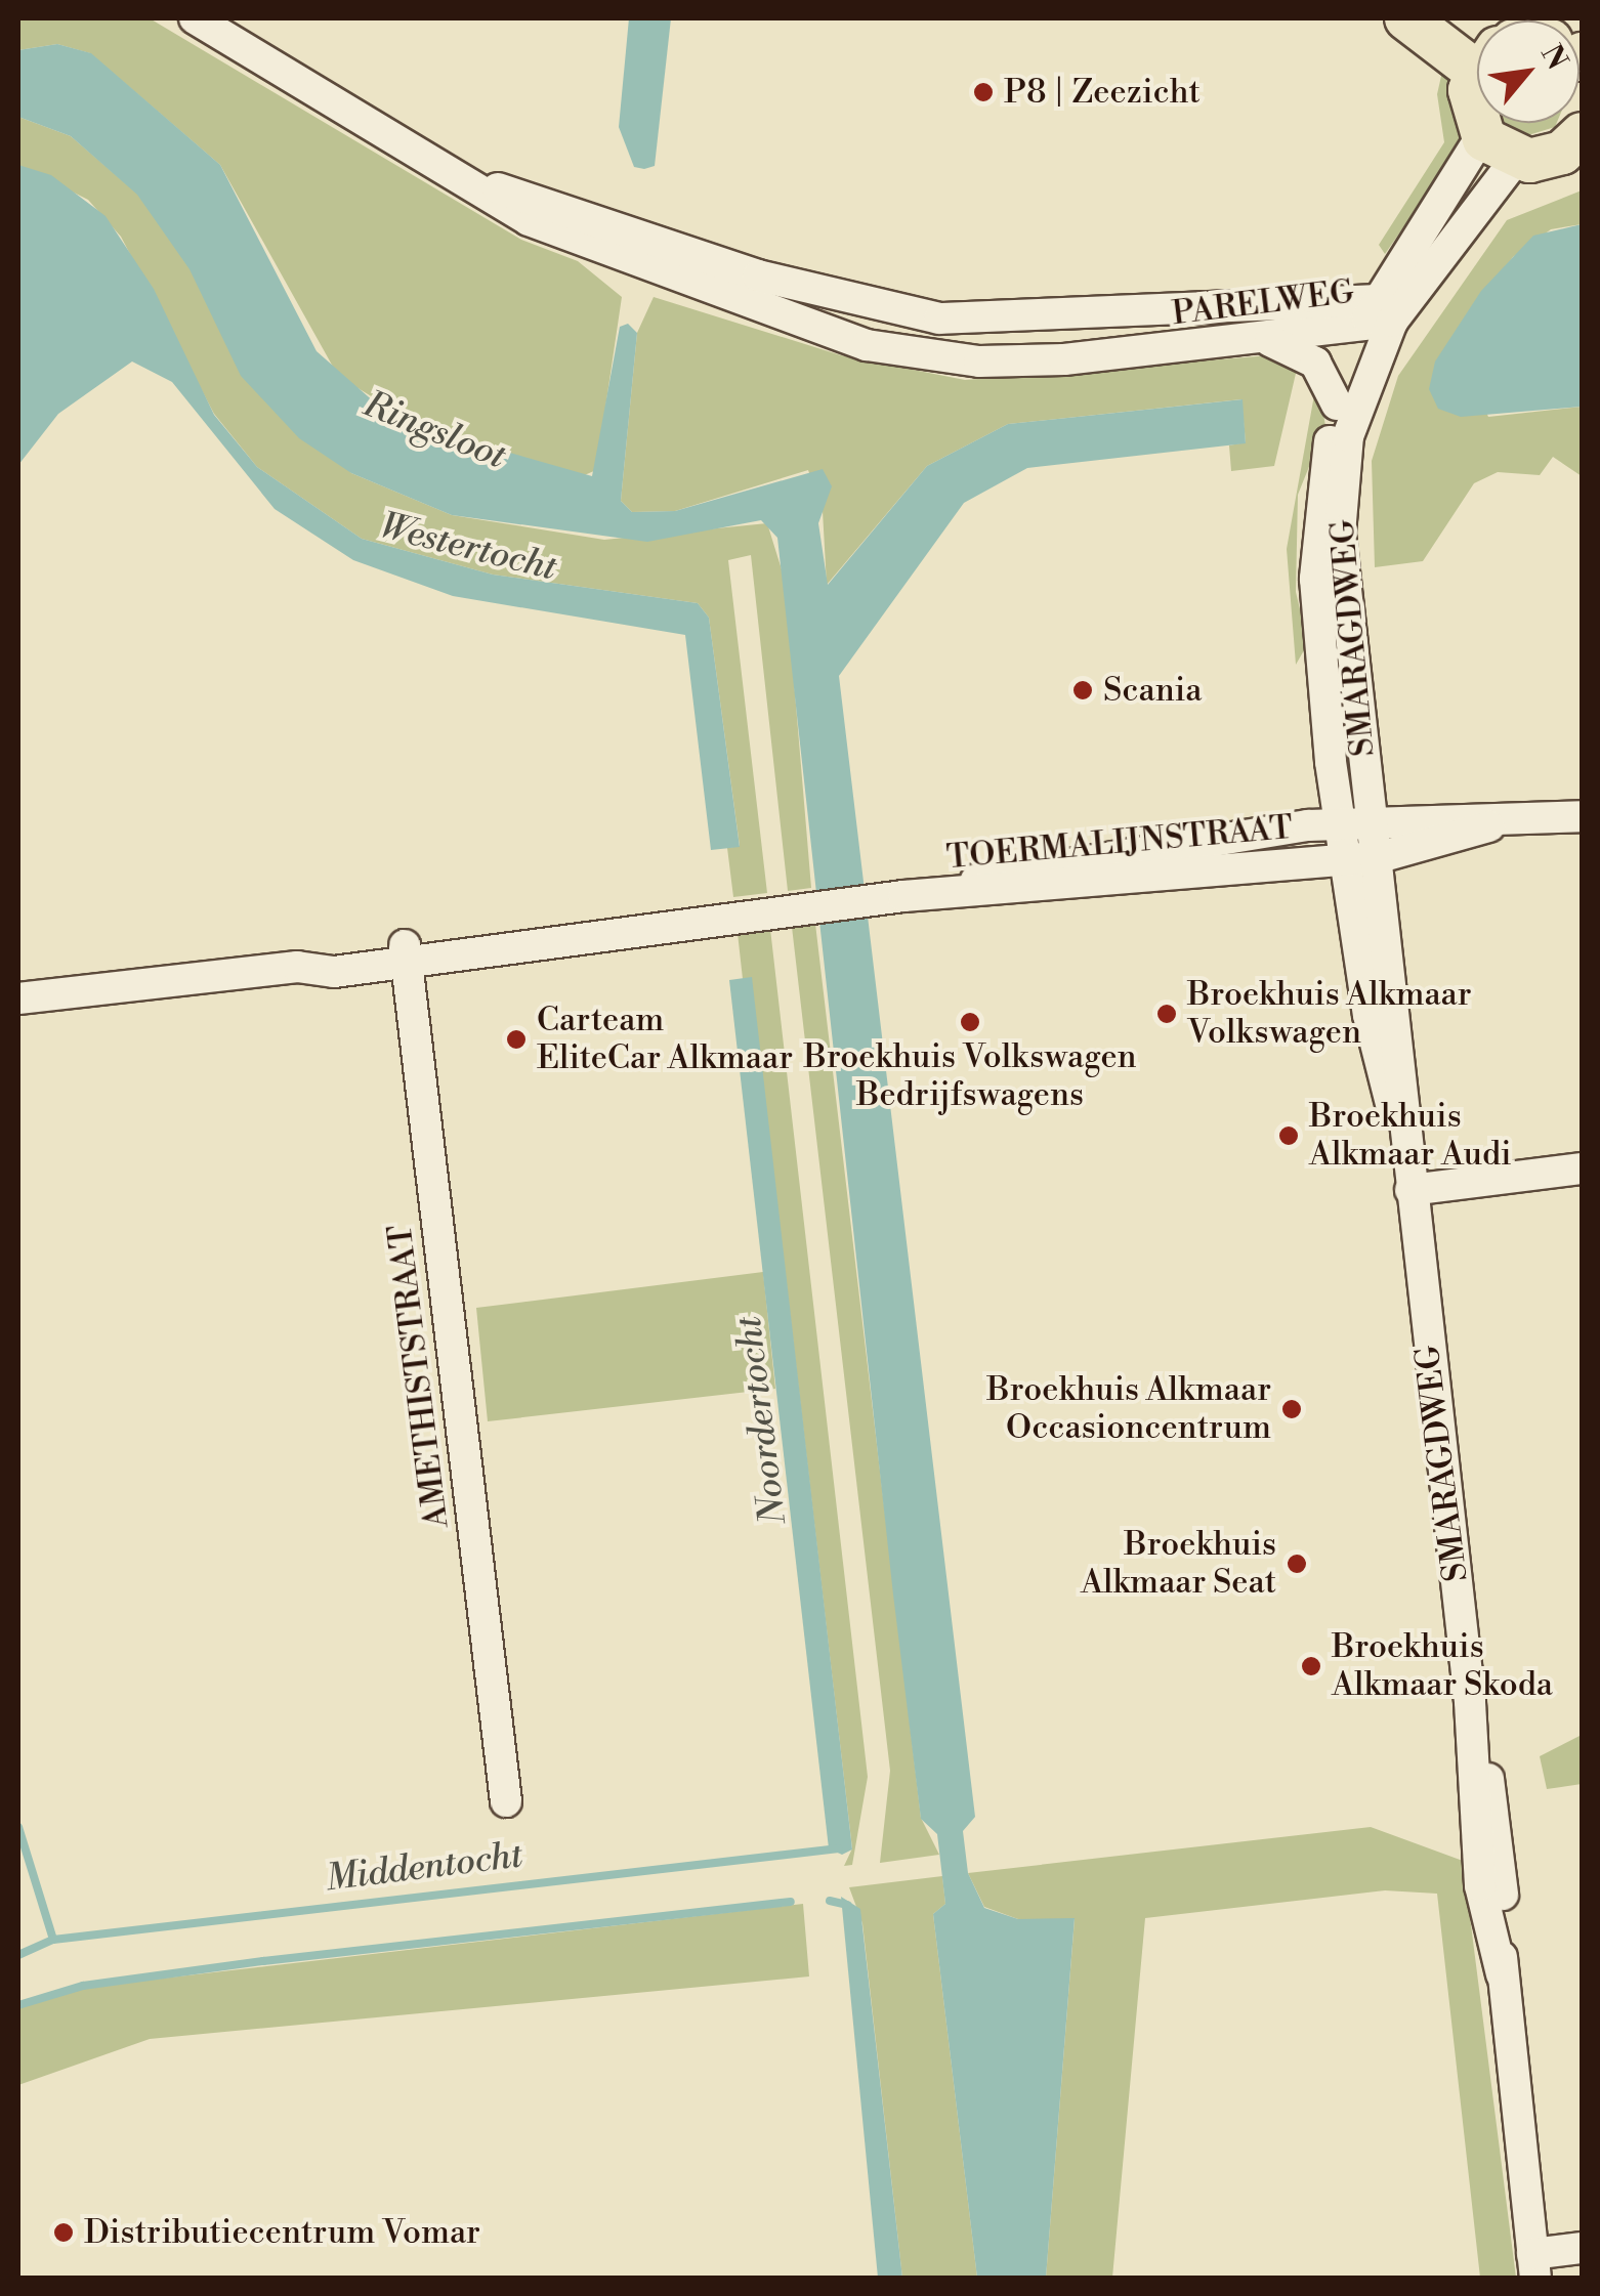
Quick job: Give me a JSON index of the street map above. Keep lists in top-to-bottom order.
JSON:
{
  "streets": {
    "street": [
      "PARELWEG",
      "SMARAGDWEG",
      "TOERMALIJNSTRAAT",
      "AMETHISTSTRAAT"
    ]
  },
  "crossings": [
    ["PARELWEG", "SMARAGDWEG"],
    ["SMARAGDWEG", "TOERMALIJNSTRAAT"]
  ],
  "water": [
    "Ringsloot",
    "Westertocht",
    "Noordertocht",
    "Middentocht"
  ],
  "places": [
    "P8 | Zeezicht",
    "Scania",
    "Broekhuis Alkmaar Volkswagen",
    "Broekhuis Volkswagen Bedrijfswagens",
    "Carteam EliteCar Alkmaar",
    "Broekhuis Alkmaar Audi",
    "Broekhuis Alkmaar Occasioncentrum",
    "Broekhuis Alkmaar Seat",
    "Broekhuis Alkmaar Skoda",
    "Distributiecentrum Vomar"
  ],
  "north": "top right"
}
